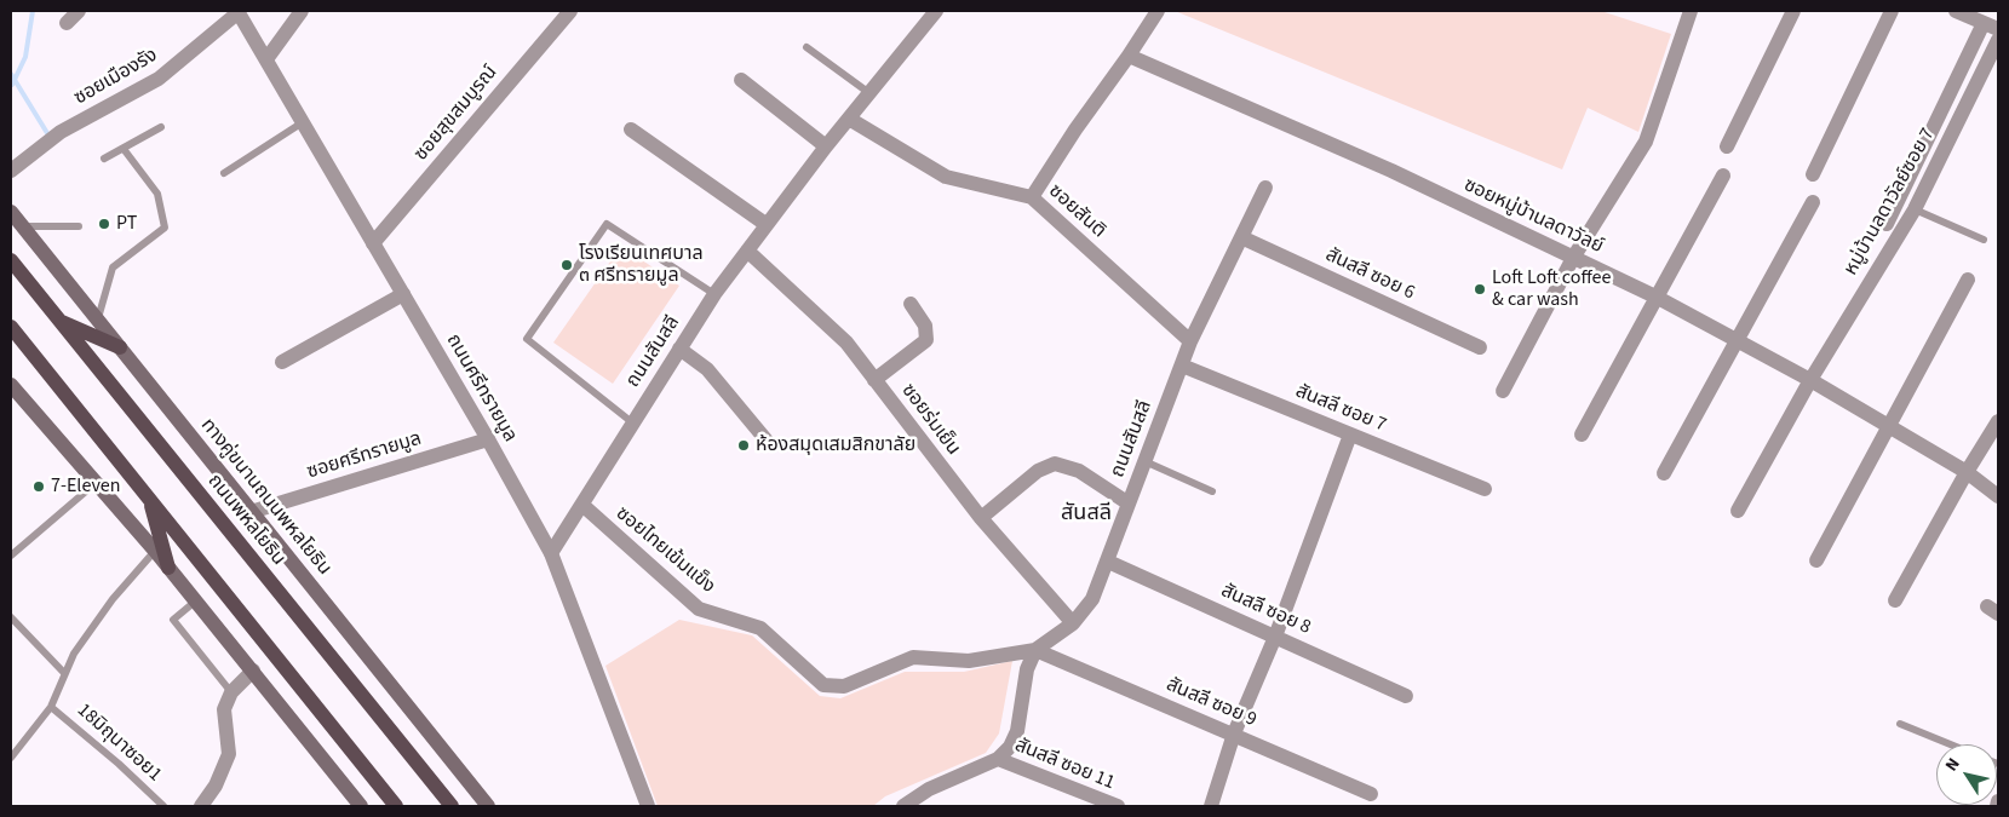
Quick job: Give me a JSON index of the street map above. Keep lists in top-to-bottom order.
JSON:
{
  "streets": {
    "main road": ["ทางคู่ขนานถนนพหลโยธิน", "ถนนพหลโยธิน"],
    "street": [
      "ซอยเมืองรัง",
      "ซอยสุขสมบูรณ์",
      "หมู่บ้านลดาวัลย์ซอย 7",
      "ซอยสันติ",
      "ซอยหมู่บ้านลดาวัลย์",
      "สันสลี ซอย 6",
      "ถนนสันสลี",
      "ถนนศรีทรายมูล",
      "สันสลี ซอย 7",
      "ซอยร่มเย็น",
      "ซอยศรีทรายมูล",
      "ซอยไทยเข้มแข็ง",
      "สันสลี ซอย 8",
      "สันสลี ซอย 9",
      "สันสลี ซอย 11"
    ],
    "lane": ["18มิถุนาซอย1"]
  },
  "crossings": [
    ["ซอยเมืองรัง", "ถนนศรีทรายมูล"],
    ["ซอยสุขสมบูรณ์", "ถนนศรีทรายมูล"],
    ["หมู่บ้านลดาวัลย์ซอย 7", "ซอยหมู่บ้านลดาวัลย์"],
    ["ซอยสันติ", "ถนนสันสลี"],
    ["สันสลี ซอย 6", "ถนนสันสลี"],
    ["ถนนสันสลี", "ถนนศรีทรายมูล"],
    ["ถนนสันสลี", "สันสลี ซอย 7"],
    ["ถนนสันสลี", "ซอยร่มเย็น"],
    ["ถนนสันสลี", "ซอยไทยเข้มแข็ง"],
    ["ถนนสันสลี", "สันสลี ซอย 8"],
    ["ถนนสันสลี", "สันสลี ซอย 9"],
    ["ถนนศรีทรายมูล", "ซอยศรีทรายมูล"],
    ["ซอยศรีทรายมูล", "ทางคู่ขนานถนนพหลโยธิน"],
    ["ซอยไทยเข้มแข็ง", "สันสลี ซอย 9"]
  ],
  "districts": ["สันสลี"],
  "places": [
    "PT",
    "โรงเรียนเทศบาล ๓ ศรีทรายมูล",
    "Loft Loft coffee & car wash",
    "ห้องสมุดเสมสิกขาลัย",
    "7-Eleven"
  ],
  "north": "top left"
}
